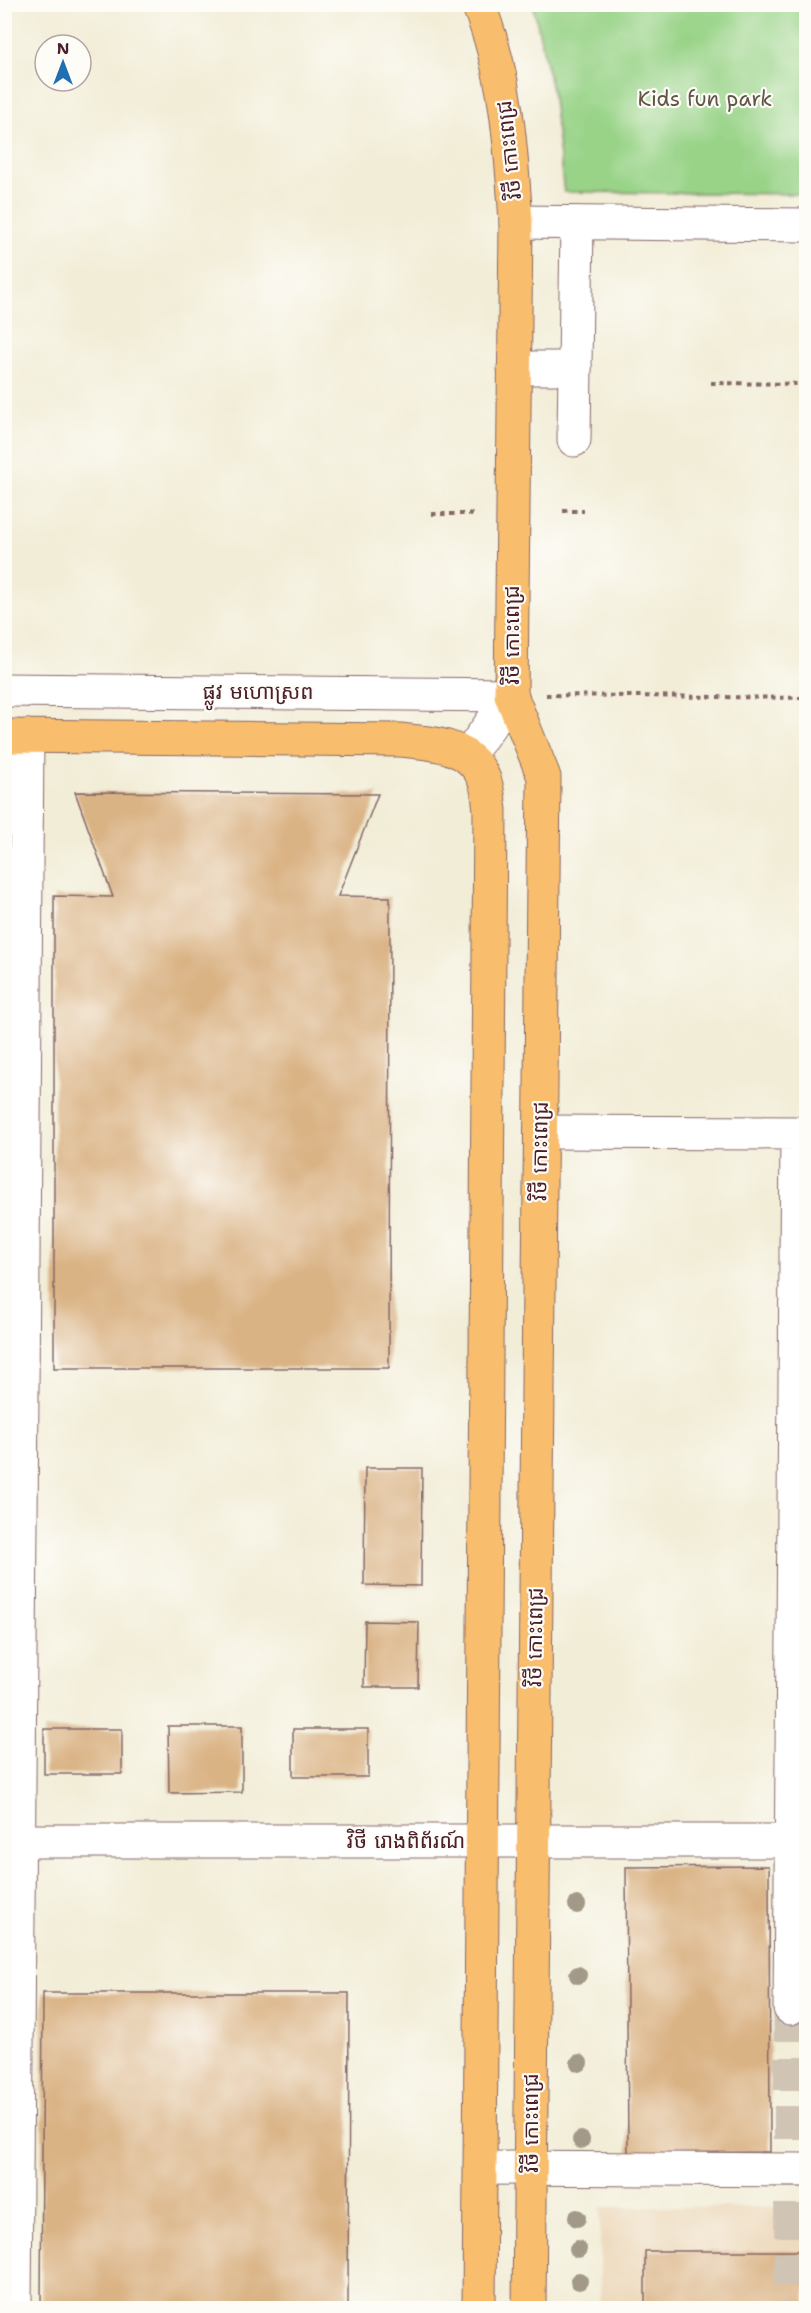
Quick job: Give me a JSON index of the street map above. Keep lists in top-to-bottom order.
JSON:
{
  "streets": {
    "main road": ["វិថី កោះពេជ្រ"],
    "street": ["ផ្លូវ មហោស្រព", "វិថី រោងពិព័រណ៍"]
  },
  "crossings": [
    ["វិថី កោះពេជ្រ", "ផ្លូវ មហោស្រព"],
    ["វិថី កោះពេជ្រ", "វិថី រោងពិព័រណ៍"]
  ],
  "parks": ["Kids fun park"],
  "north": "top"
}
